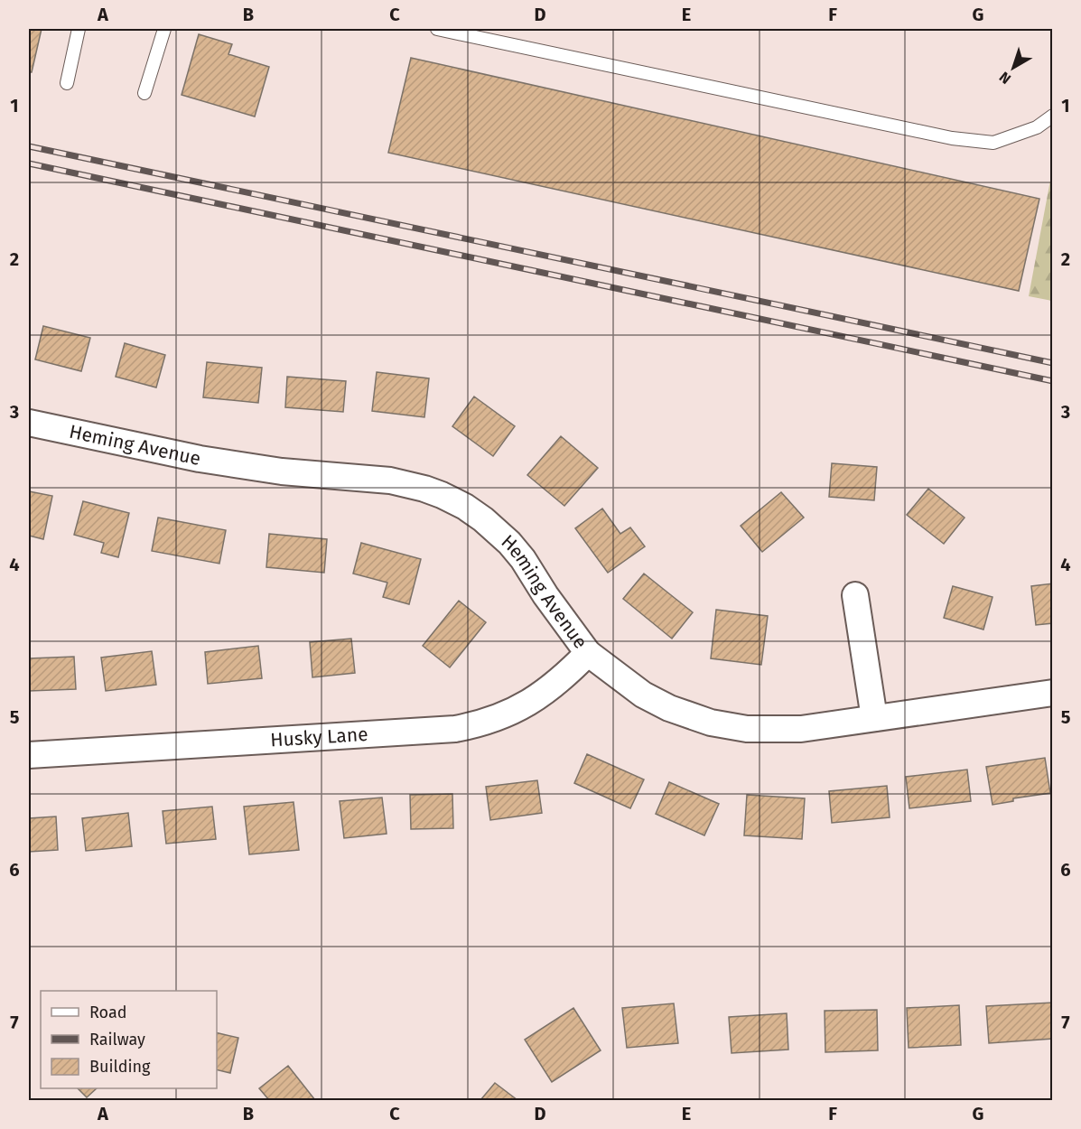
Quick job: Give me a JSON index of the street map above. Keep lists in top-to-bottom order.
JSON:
{
  "streets": {
    "street": ["Heming Avenue", "Husky Lane"]
  },
  "crossings": [
    ["Heming Avenue", "Husky Lane"]
  ],
  "legend": ["Road", "Railway", "Building"],
  "north": "bottom left",
  "grid": {
    "columns": [
      "A",
      "B",
      "C",
      "D",
      "E",
      "F",
      "G"
    ],
    "rows": [
      "1",
      "2",
      "3",
      "4",
      "5",
      "6",
      "7"
    ]
  }
}
